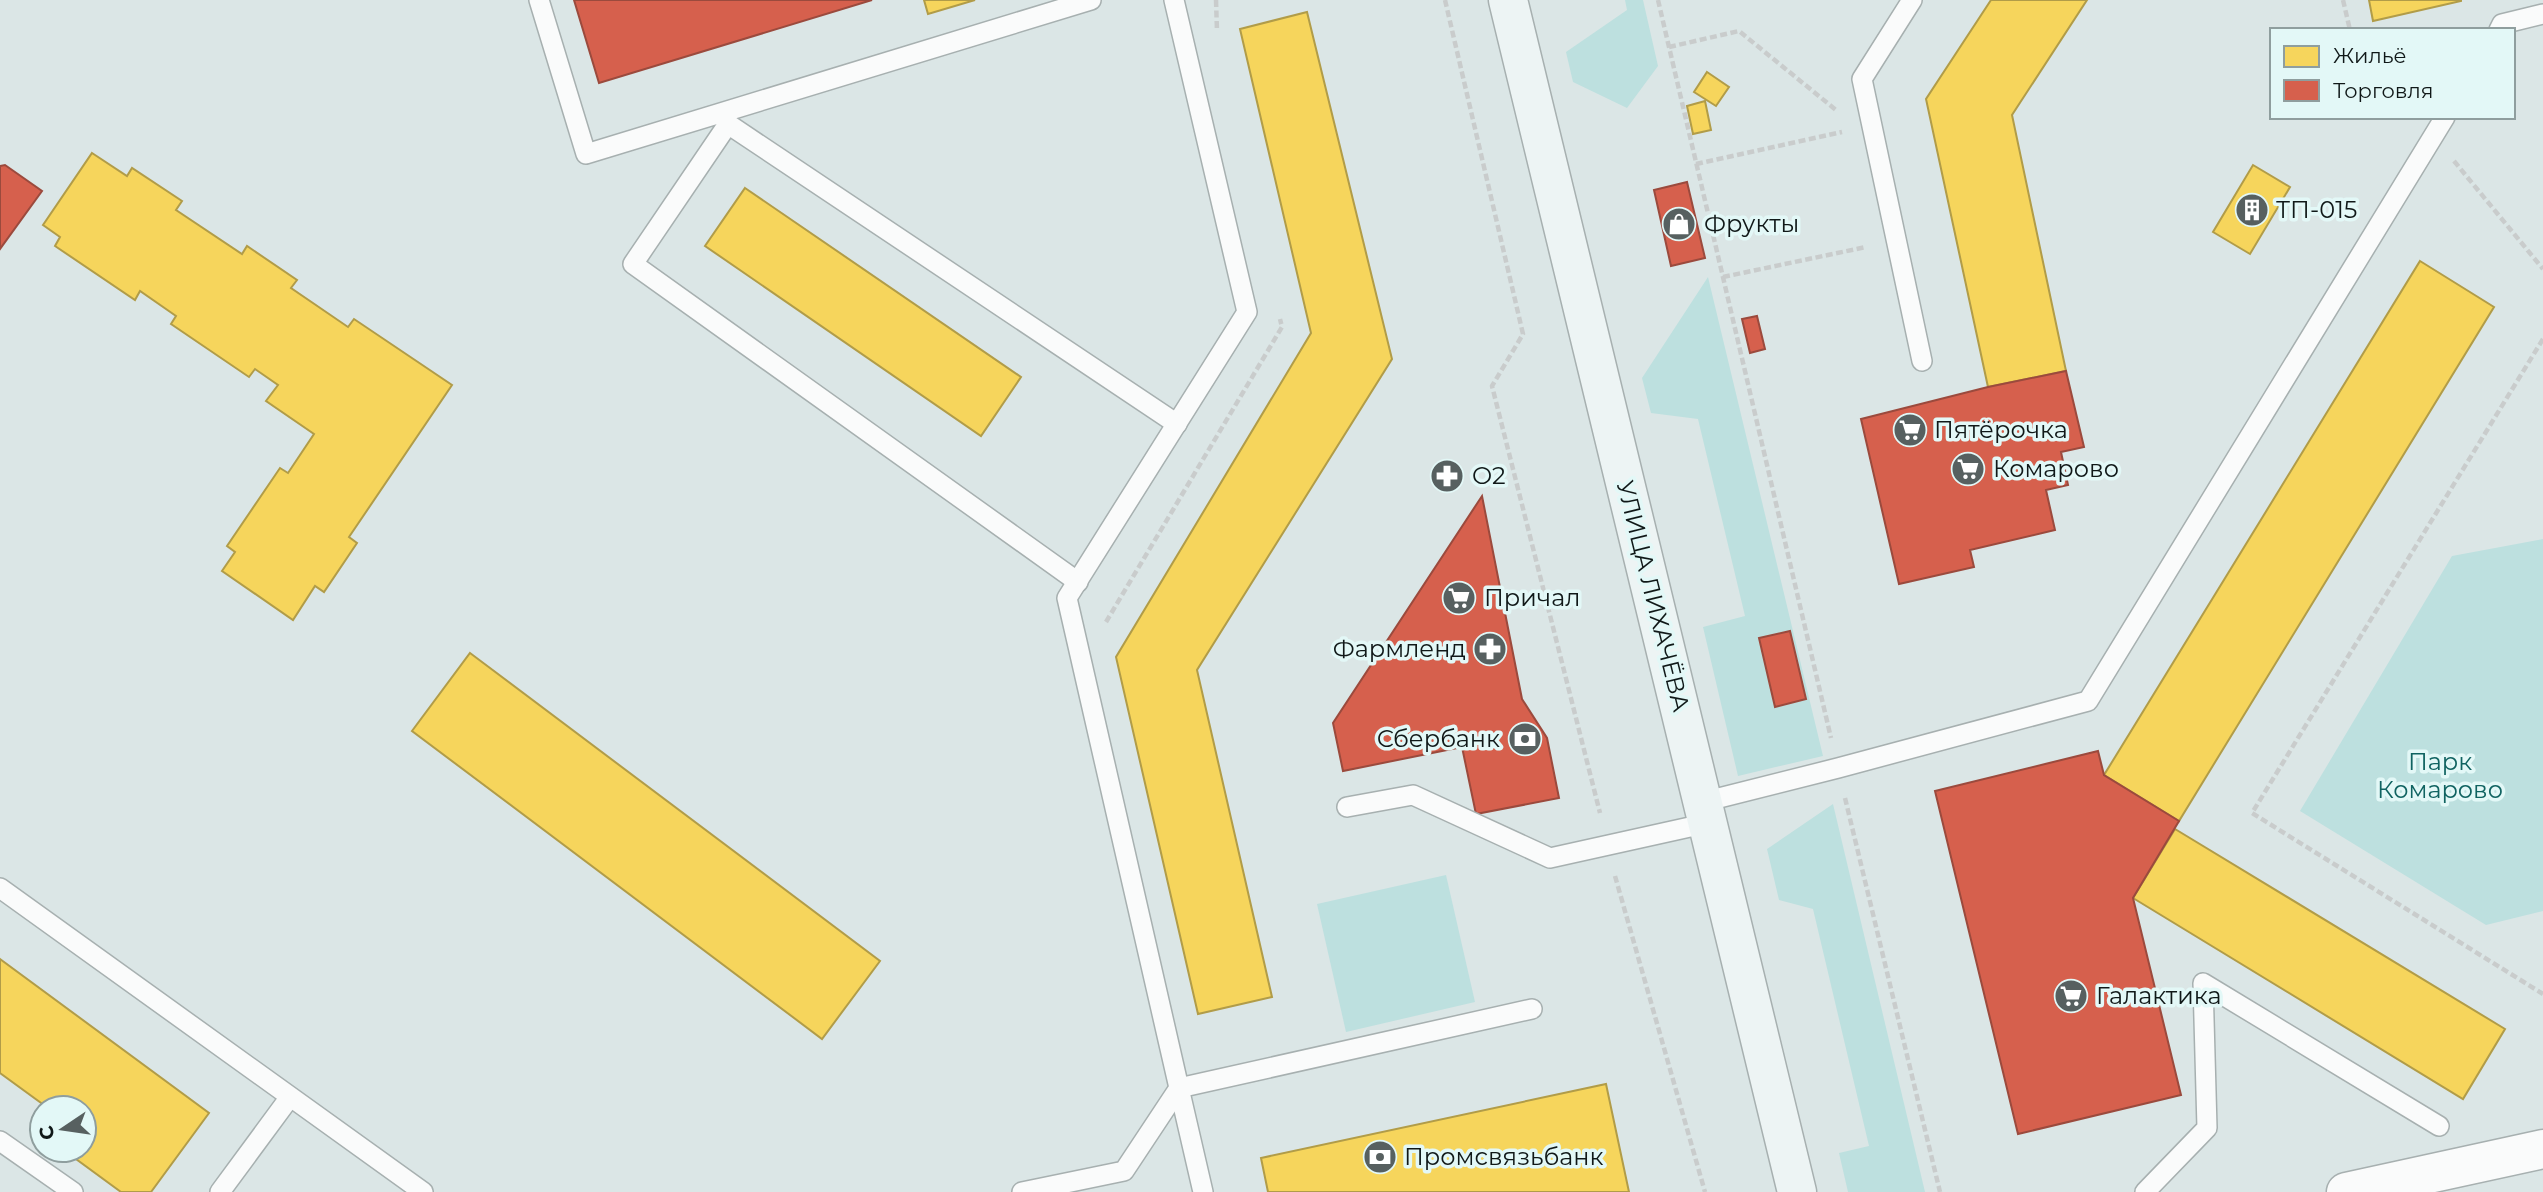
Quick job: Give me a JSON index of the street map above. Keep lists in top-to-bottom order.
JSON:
{
  "streets": {
    "street": ["УЛИЦА ЛИХАЧЁВА"]
  },
  "parks": ["Парк Комарово"],
  "places": {
    "building": ["ТП-015"],
    "shop": ["Фрукты"],
    "supermarket": [
      "Пятёрочка",
      "Комарово",
      "Причал",
      "Галактика"
    ],
    "pharmacy": ["O2", "Фармленд"],
    "bank": ["Сбербанк", "Промсвязьбанк"]
  },
  "legend": ["Жильё", "Торговля"],
  "north": "left"
}
